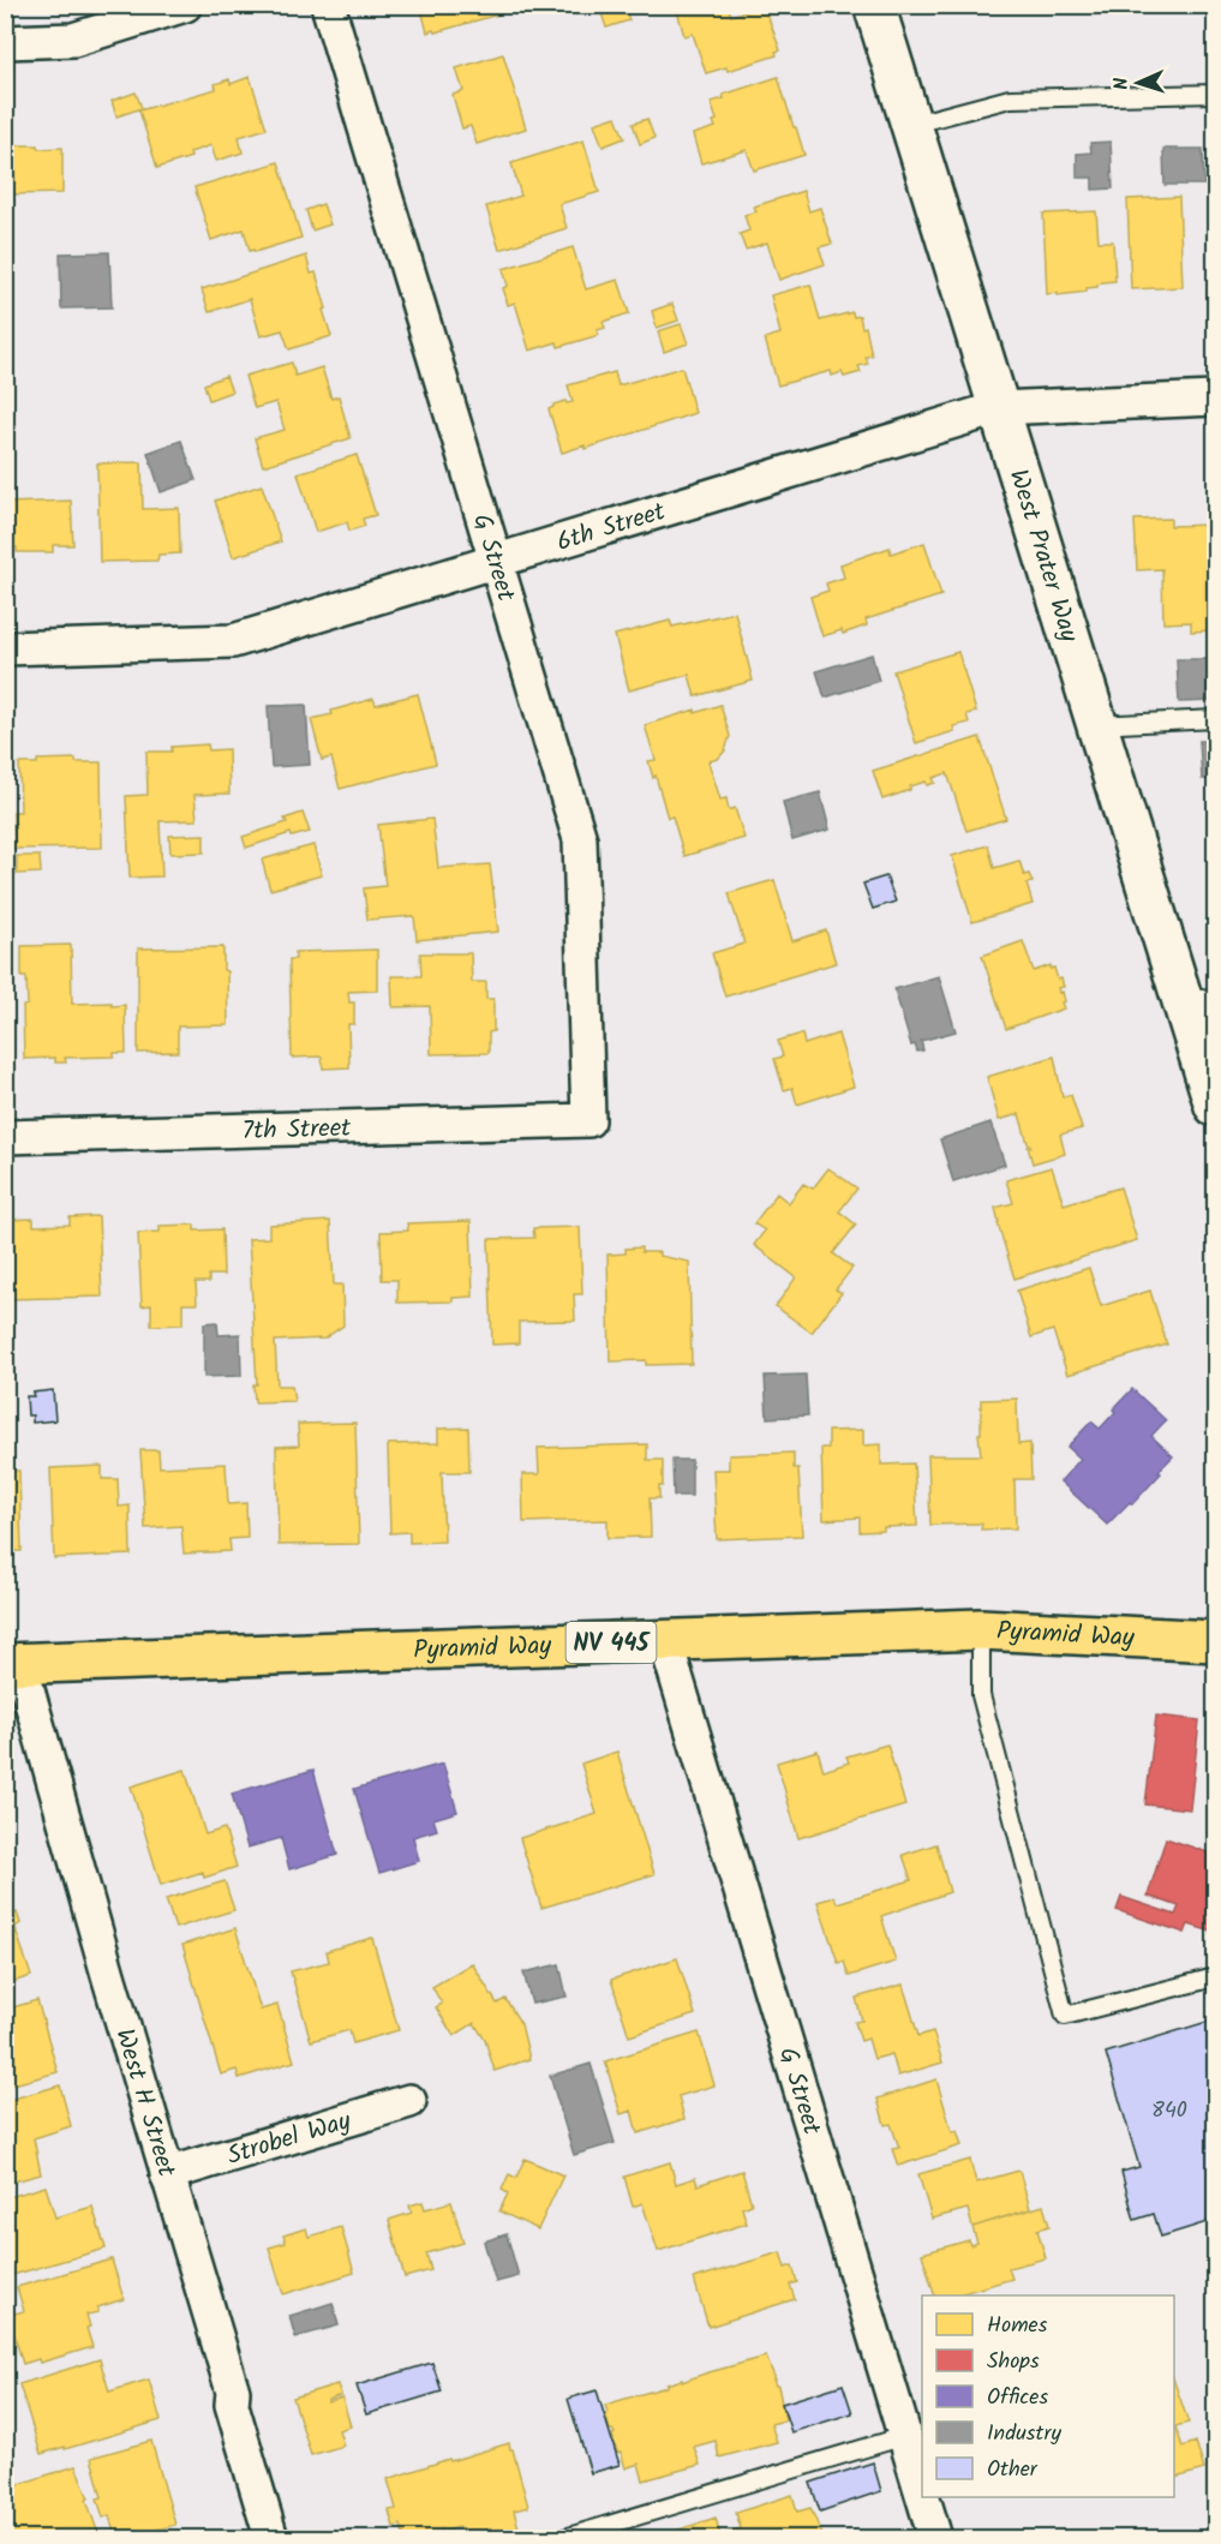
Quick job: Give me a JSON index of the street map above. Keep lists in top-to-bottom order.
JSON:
{
  "streets": {
    "main road": ["West Prater Way", "Pyramid Way", "NV 445"],
    "street": [
      "6th Street",
      "G Street",
      "7th Street",
      "West H Street",
      "Strobel Way"
    ]
  },
  "crossings": [
    ["6th Street", "West Prater Way"],
    ["6th Street", "G Street"],
    ["G Street", "7th Street"],
    ["G Street", "Pyramid Way"],
    ["Pyramid Way", "West H Street"],
    ["West H Street", "Strobel Way"]
  ],
  "house_numbers": ["840"],
  "legend": [
    "Homes",
    "Shops",
    "Offices",
    "Industry",
    "Other"
  ],
  "north": "left"
}
